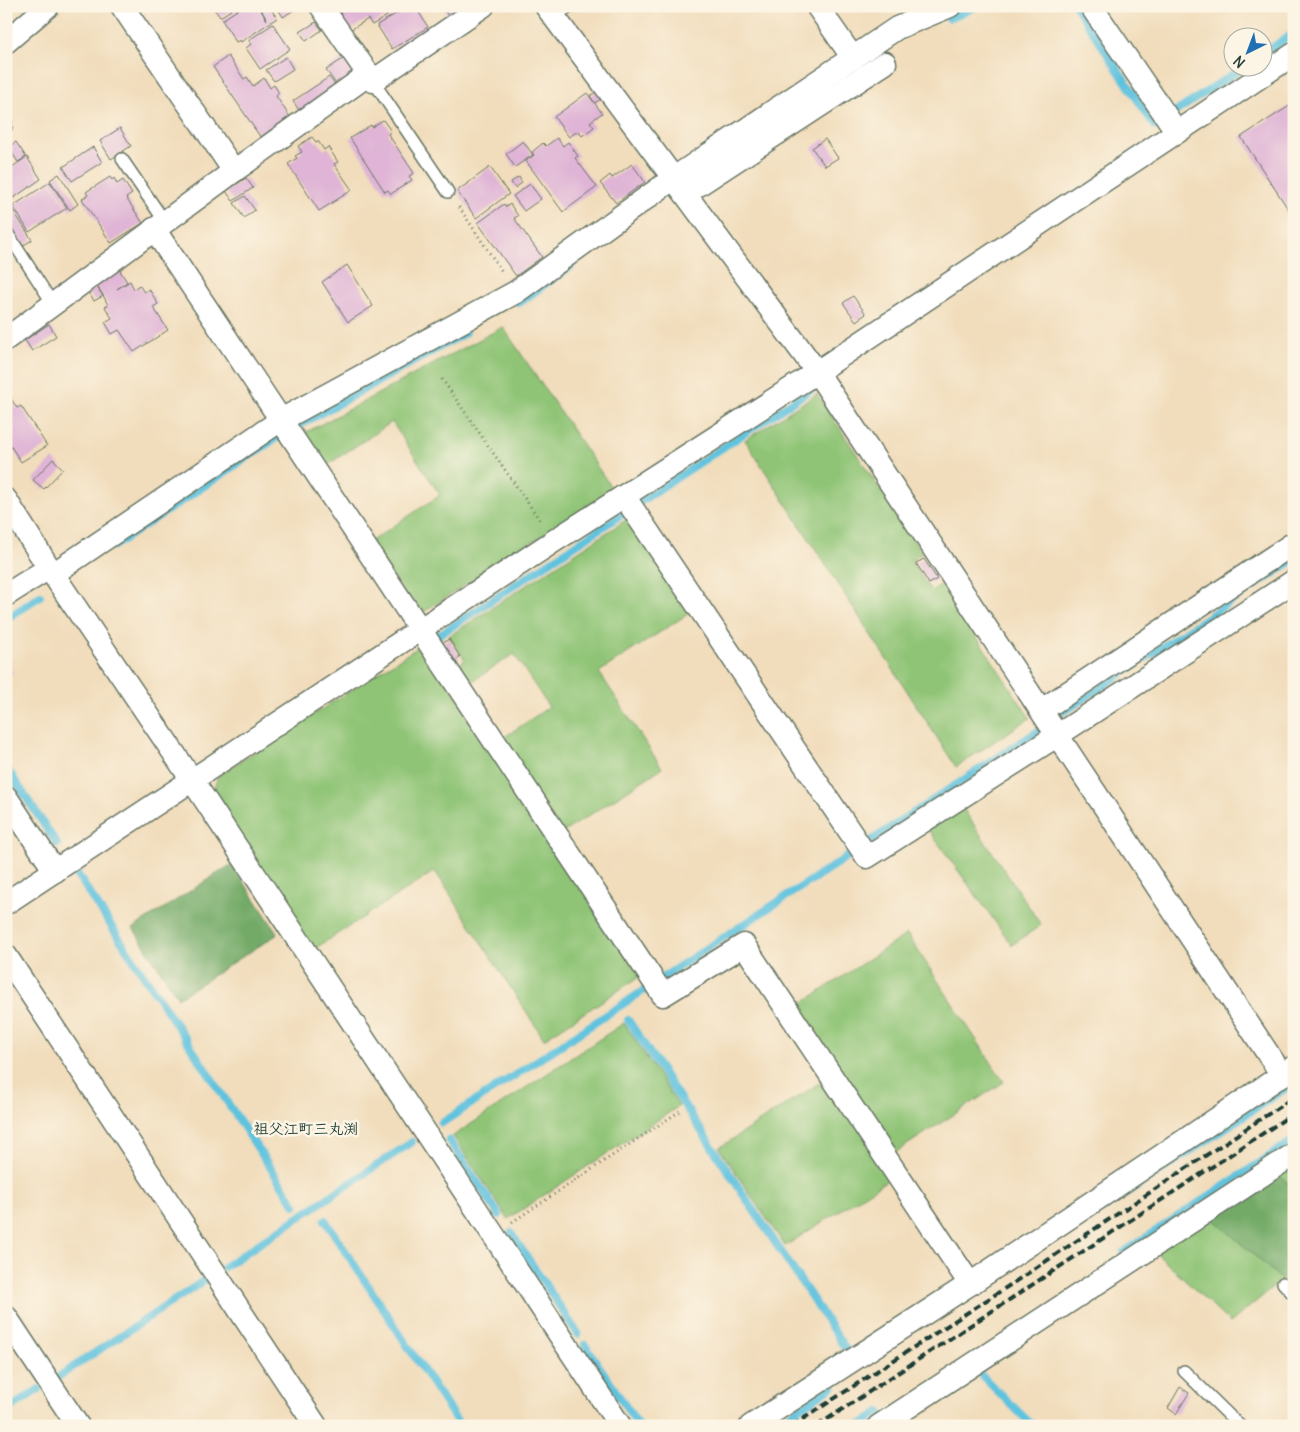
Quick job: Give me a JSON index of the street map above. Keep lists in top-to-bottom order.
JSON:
{
  "districts": ["祖父江町三丸渕"],
  "north": "bottom left"
}
